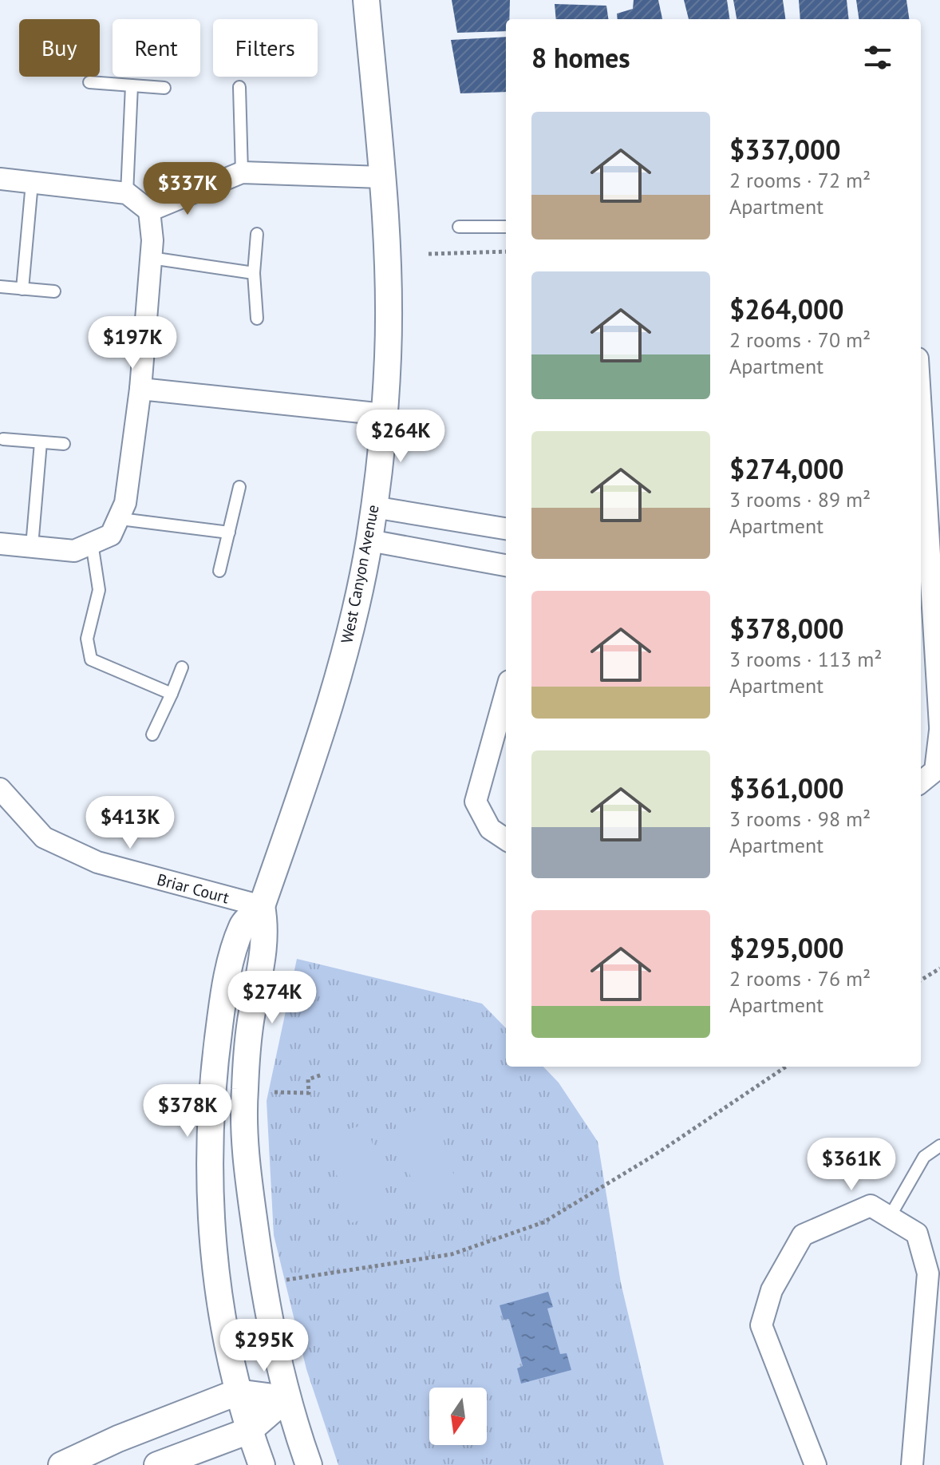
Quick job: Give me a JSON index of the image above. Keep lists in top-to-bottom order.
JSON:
{
  "streets": {
    "street": ["West Canyon Avenue", "Briar Court"]
  },
  "crossings": [
    ["West Canyon Avenue", "Briar Court"]
  ],
  "north": "bottom",
  "page": {
    "chip": ["Buy", "Rent", "Filters"],
    "heading": "8 homes",
    "list": [
      {
        "name": "$337,000",
        "note": "2 rooms · 72 m² · Apartment"
      },
      {
        "name": "$264,000",
        "note": "2 rooms · 70 m² · Apartment"
      },
      {
        "name": "$274,000",
        "note": "3 rooms · 89 m² · Apartment"
      },
      {
        "name": "$378,000",
        "note": "3 rooms · 113 m² · Apartment"
      },
      {
        "name": "$361,000",
        "note": "3 rooms · 98 m² · Apartment"
      },
      {
        "name": "$295,000",
        "note": "2 rooms · 76 m² · Apartment"
      }
    ],
    "price": [
      "$337K",
      "$197K",
      "$264K",
      "$413K",
      "$274K",
      "$378K",
      "$361K",
      "$295K"
    ]
  }
}
